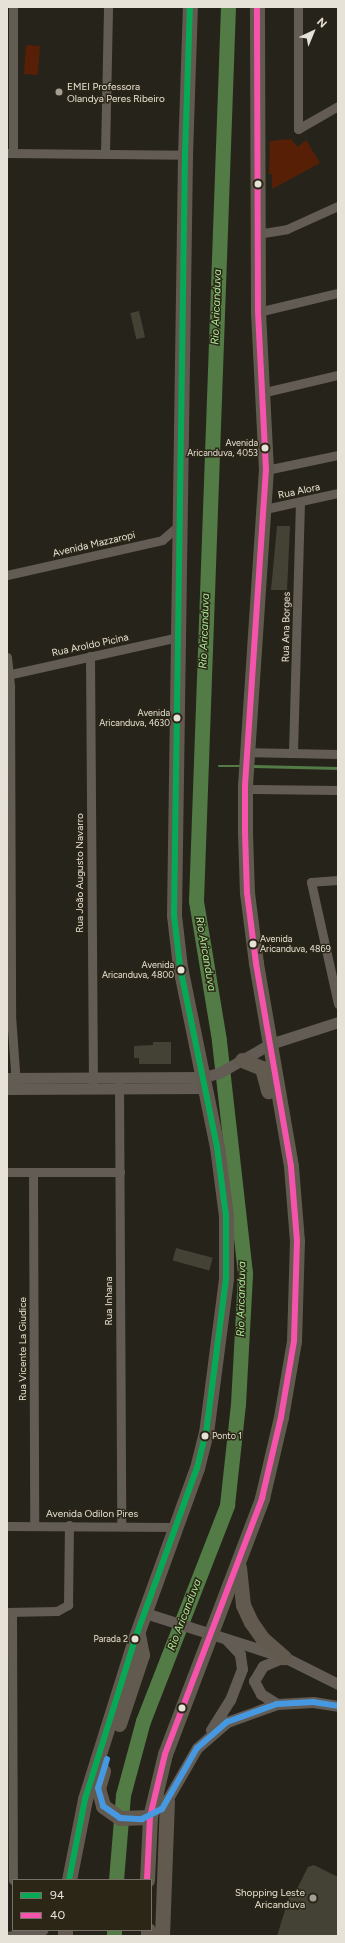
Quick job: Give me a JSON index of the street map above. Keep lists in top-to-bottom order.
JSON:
{
  "streets": {
    "street": [
      "Rua Alora",
      "Avenida Mazzaropi",
      "Rua Ana Borges",
      "Rua Aroldo Picina",
      "Rua João Augusto Navarro",
      "Rua Inhana",
      "Rua Vicente La Giudice",
      "Avenida Odilon Pires"
    ]
  },
  "crossings": [
    ["Rua Alora", "Rua Ana Borges"],
    ["Rua Aroldo Picina", "Rua João Augusto Navarro"],
    ["Rua Inhana", "Avenida Odilon Pires"],
    ["Rua Vicente La Giudice", "Avenida Odilon Pires"]
  ],
  "water": ["Rio Aricanduva"],
  "places": [
    "EMEI Professora Olandya Peres Ribeiro",
    "Avenida Aricanduva, 4053",
    "Avenida Aricanduva, 4630",
    "Avenida Aricanduva, 4869",
    "Avenida Aricanduva, 4800",
    "Ponto 1",
    "Parada 2",
    "Shopping Leste Aricanduva"
  ],
  "lines": ["transit line 94", "transit line 40"],
  "legend": ["94", "40"],
  "north": "top right"
}
